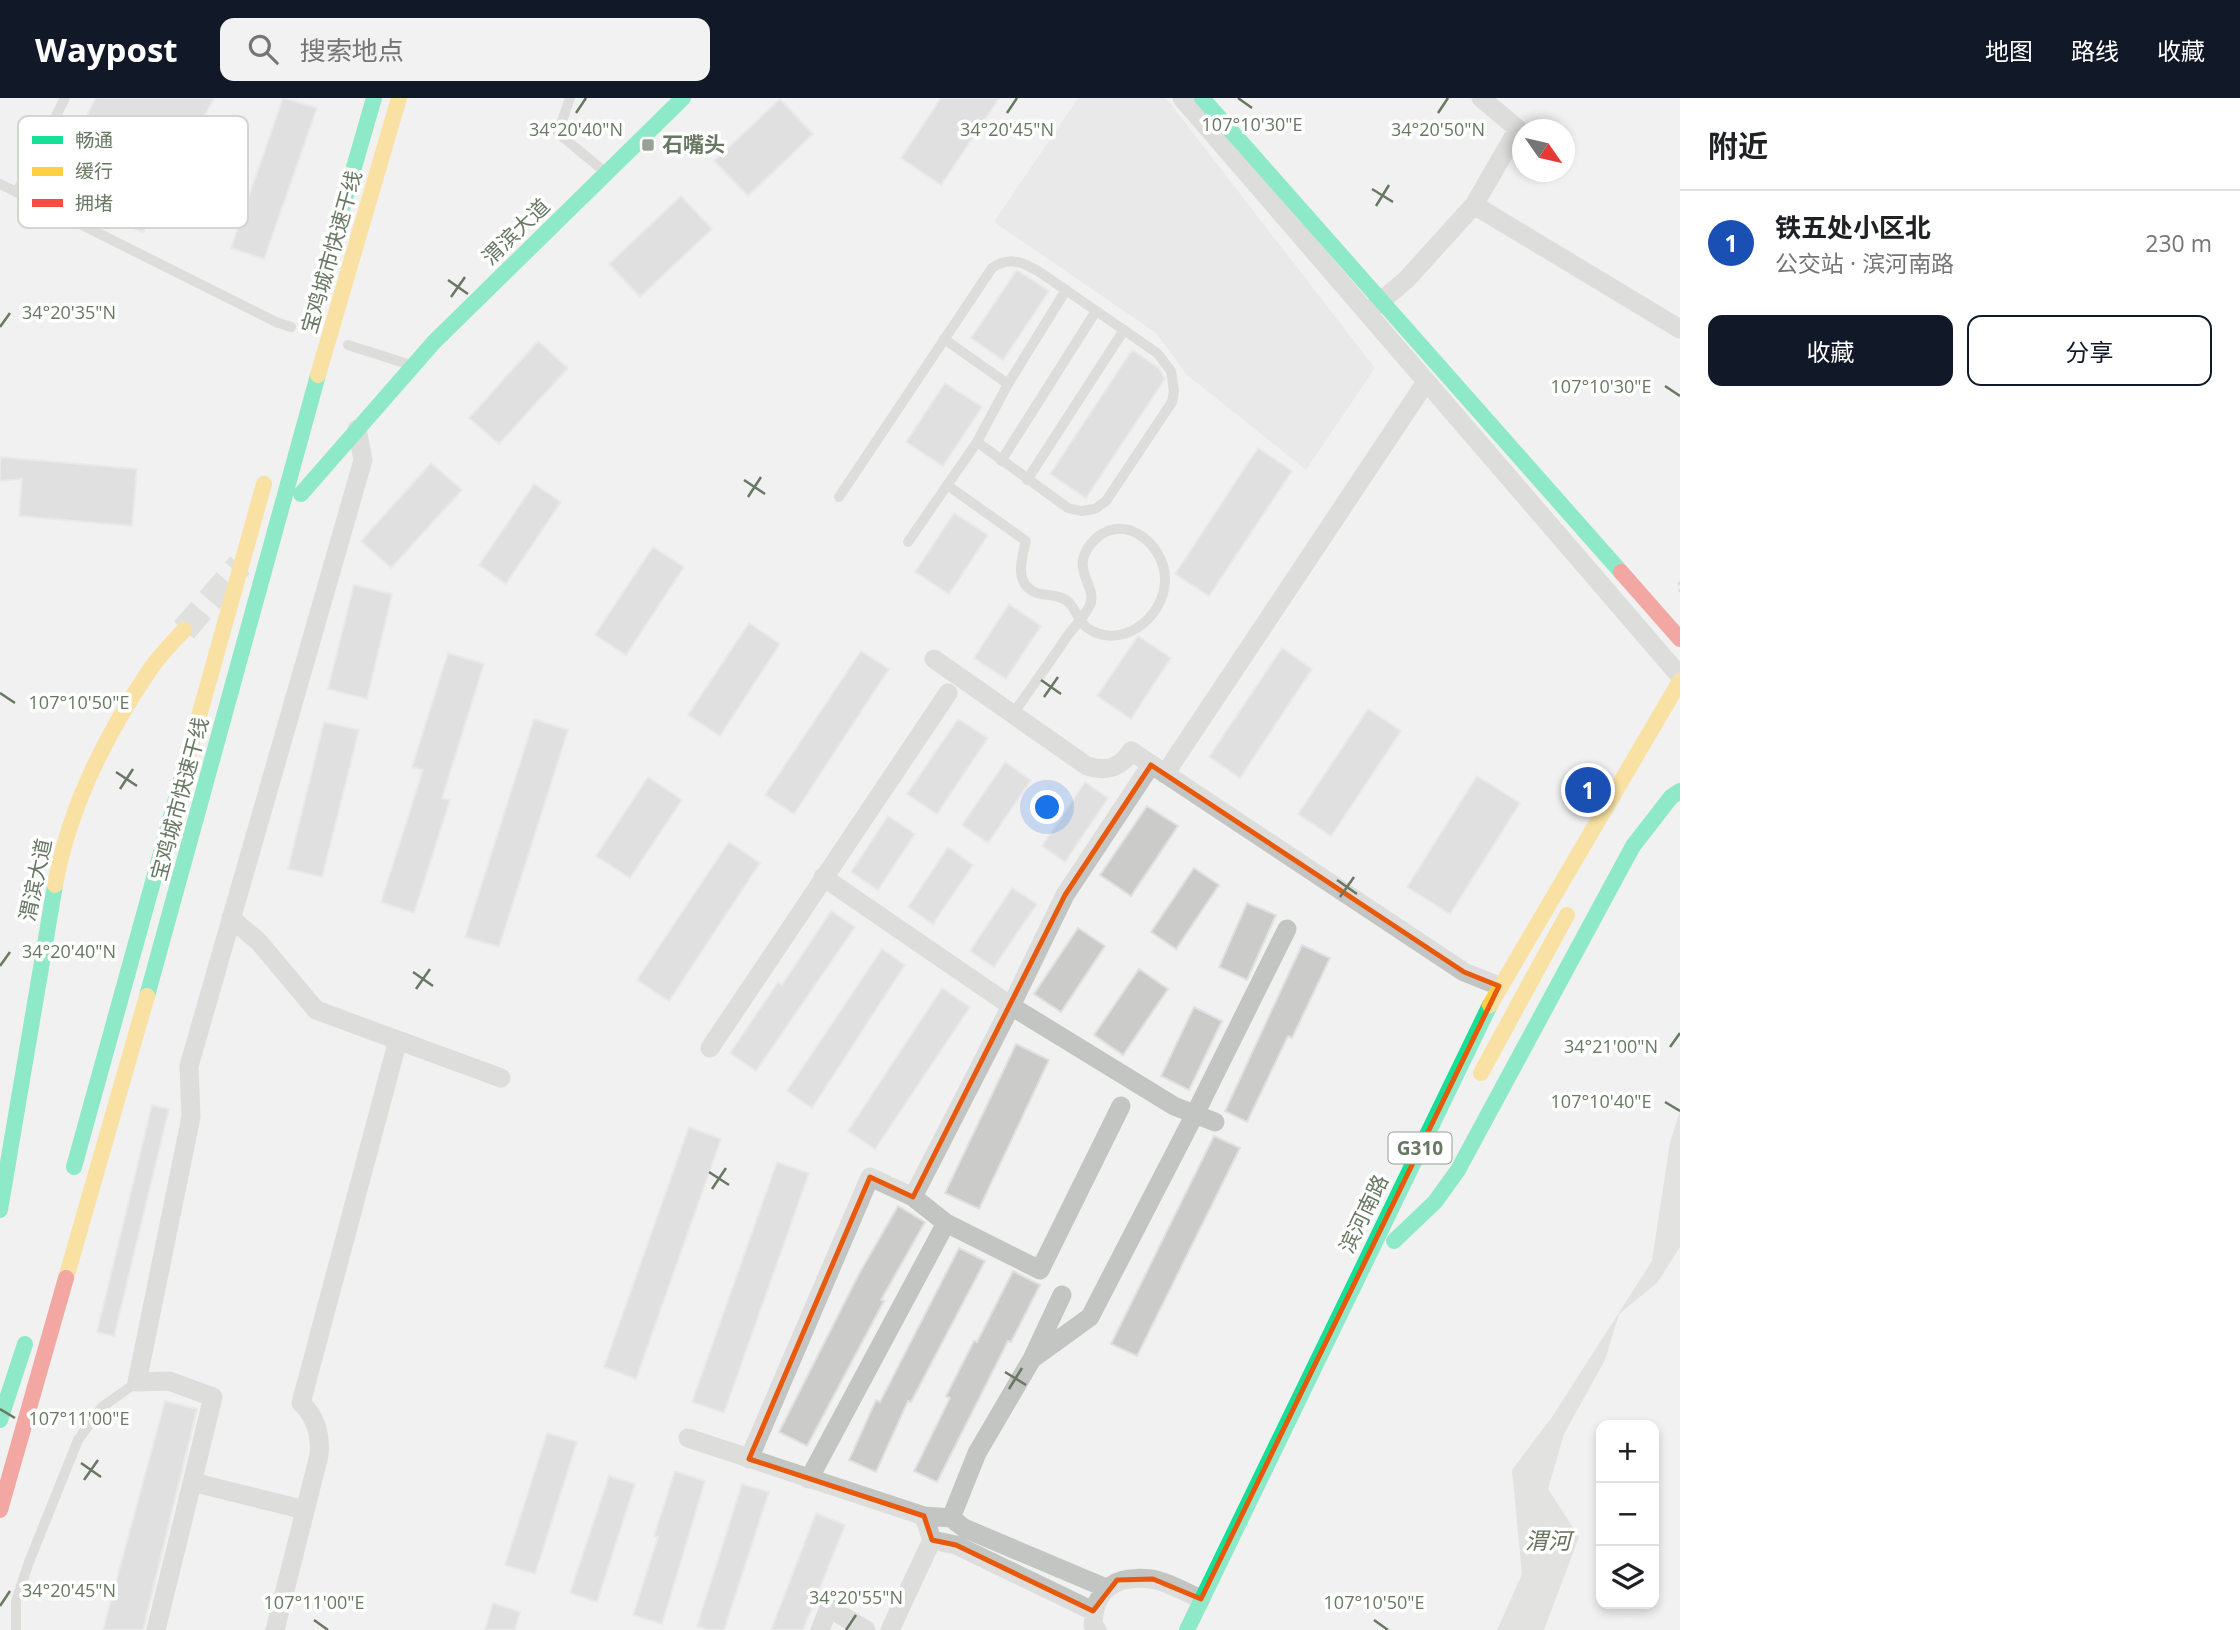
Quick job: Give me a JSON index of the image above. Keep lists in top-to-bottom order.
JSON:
{
  "streets": {
    "main road": [
      "渭滨大道",
      "宝鸡城市快速干线",
      "G310",
      "滨河南路"
    ]
  },
  "water": ["渭河"],
  "places": {
    "transit": ["石嘴头"]
  },
  "legend": ["畅通", "缓行", "拥堵"],
  "north": "bottom right",
  "page": {
    "header": "Waypost",
    "search": "搜索地点",
    "nav": ["地图", "路线", "收藏"],
    "heading": "附近",
    "list": [
      {
        "mark": "1",
        "name": "铁五处小区北",
        "note": "公交站 · 滨河南路",
        "value": "230 m"
      }
    ],
    "buttons": ["收藏", "分享"],
    "pins": "1",
    "map_buttons": ["+", "−"]
  },
  "coordinates": [
    "107°10'30\"E",
    "34°20'40\"N",
    "34°20'45\"N",
    "34°20'50\"N",
    "34°20'35\"N",
    "107°10'50\"E",
    "34°21'00\"N",
    "107°10'40\"E",
    "107°11'00\"E",
    "34°20'55\"N"
  ]
}
